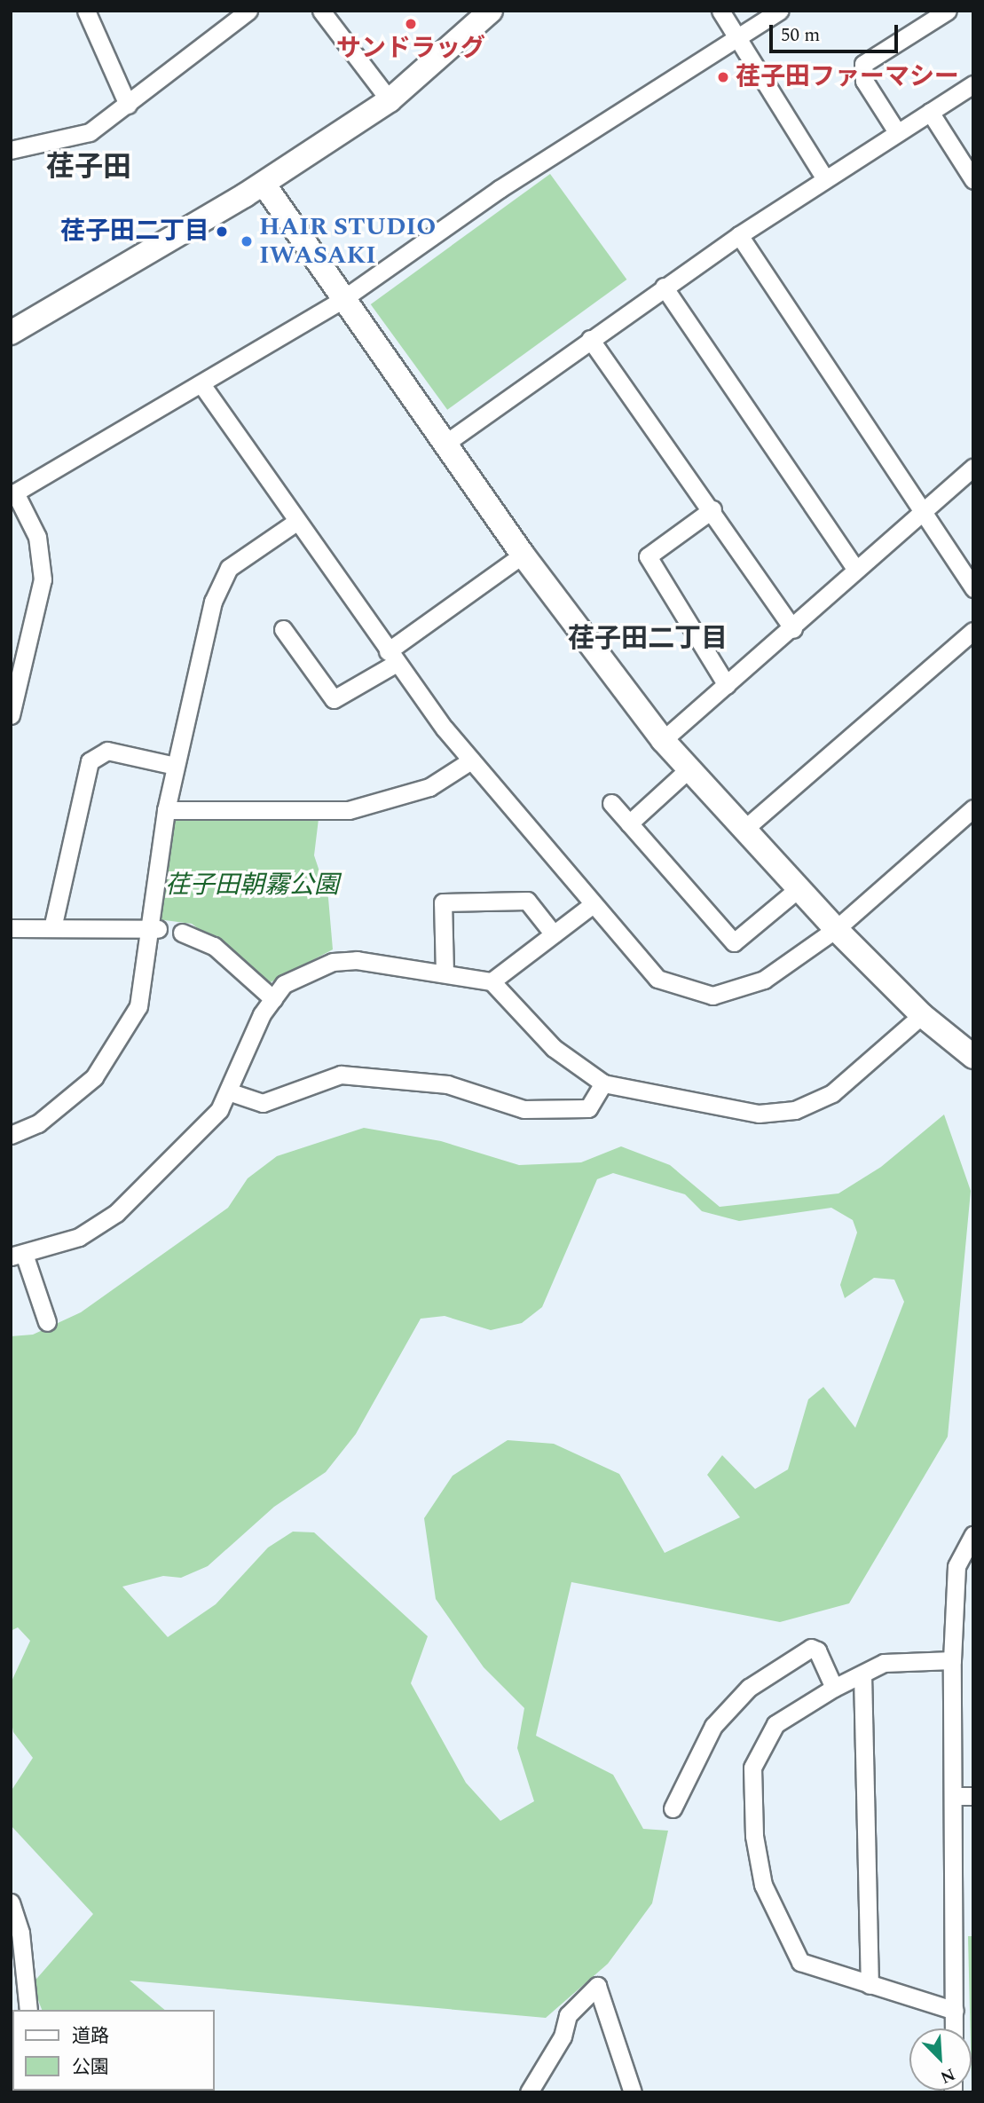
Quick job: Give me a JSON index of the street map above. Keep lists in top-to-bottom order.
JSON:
{
  "districts": ["荏子田", "荏子田二丁目"],
  "parks": ["荏子田朝霧公園"],
  "places": [
    "サンドラッグ",
    "荏子田ファーマシー",
    "荏子田二丁目",
    "HAIR STUDIO IWASAKI"
  ],
  "legend": ["道路", "公園"],
  "scale_bar": "50 m",
  "north": "bottom right"
}
